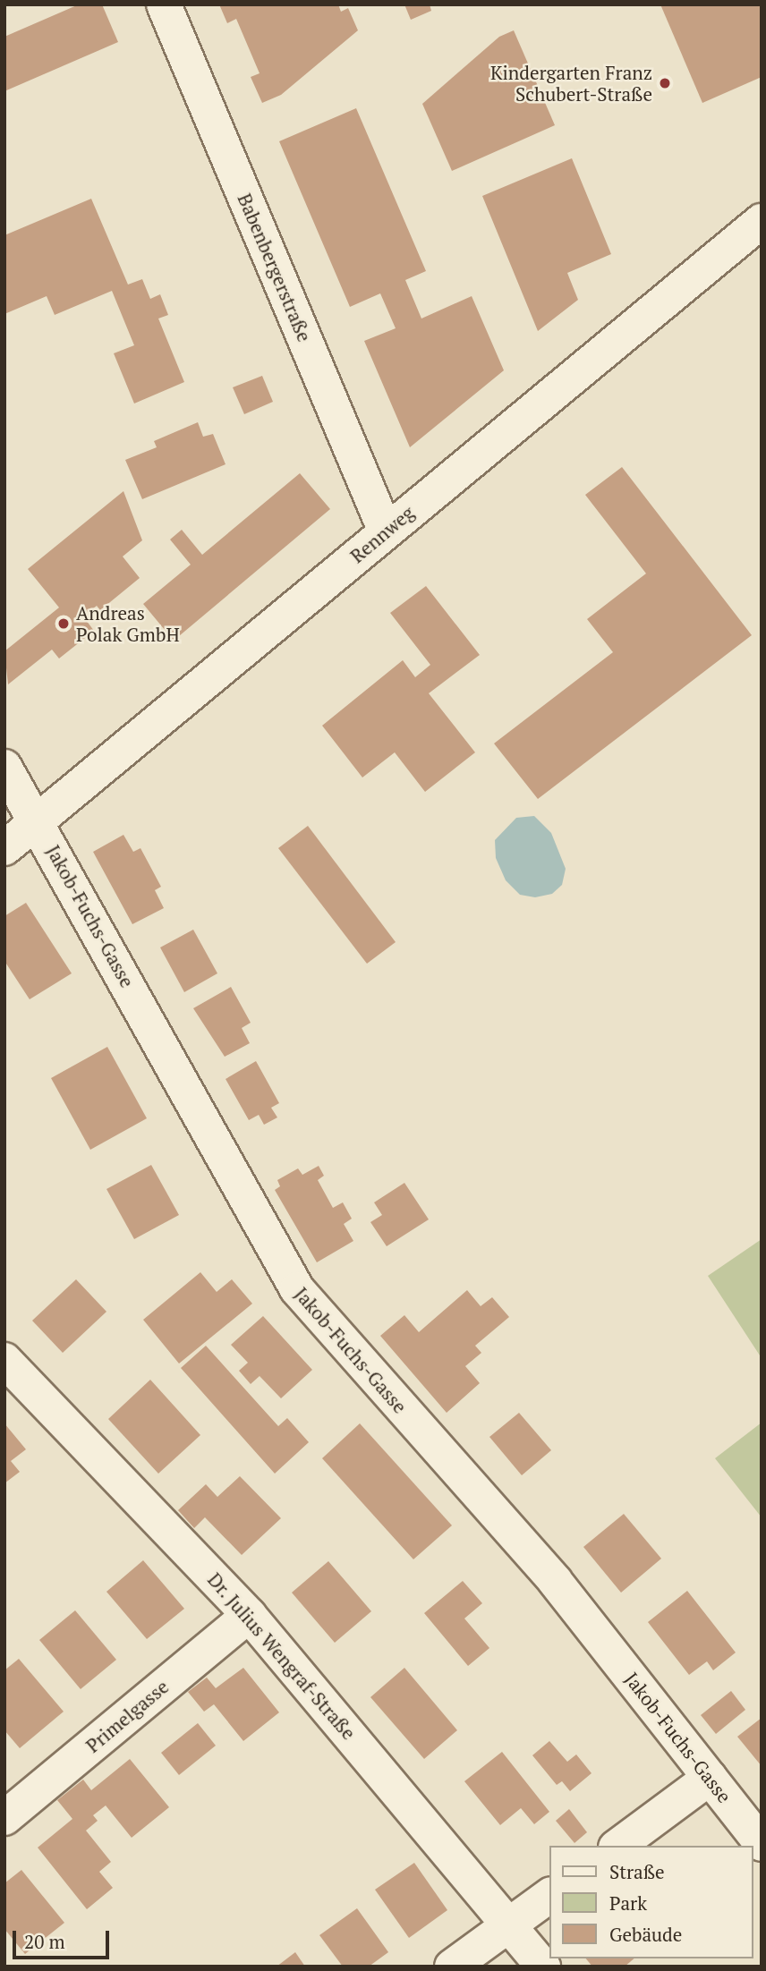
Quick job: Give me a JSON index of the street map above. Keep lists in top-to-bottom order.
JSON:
{
  "streets": {
    "street": [
      "Babenbergerstraße",
      "Rennweg",
      "Jakob-Fuchs-Gasse",
      "Dr. Julius Wengraf-Straße",
      "Primelgasse"
    ]
  },
  "crossings": [
    ["Babenbergerstraße", "Rennweg"],
    ["Rennweg", "Jakob-Fuchs-Gasse"],
    ["Dr. Julius Wengraf-Straße", "Primelgasse"]
  ],
  "places": ["Kindergarten Franz Schubert-Straße", "Andreas Polak GmbH"],
  "legend": ["Straße", "Park", "Gebäude"],
  "scale_bar": "20 m"
}
